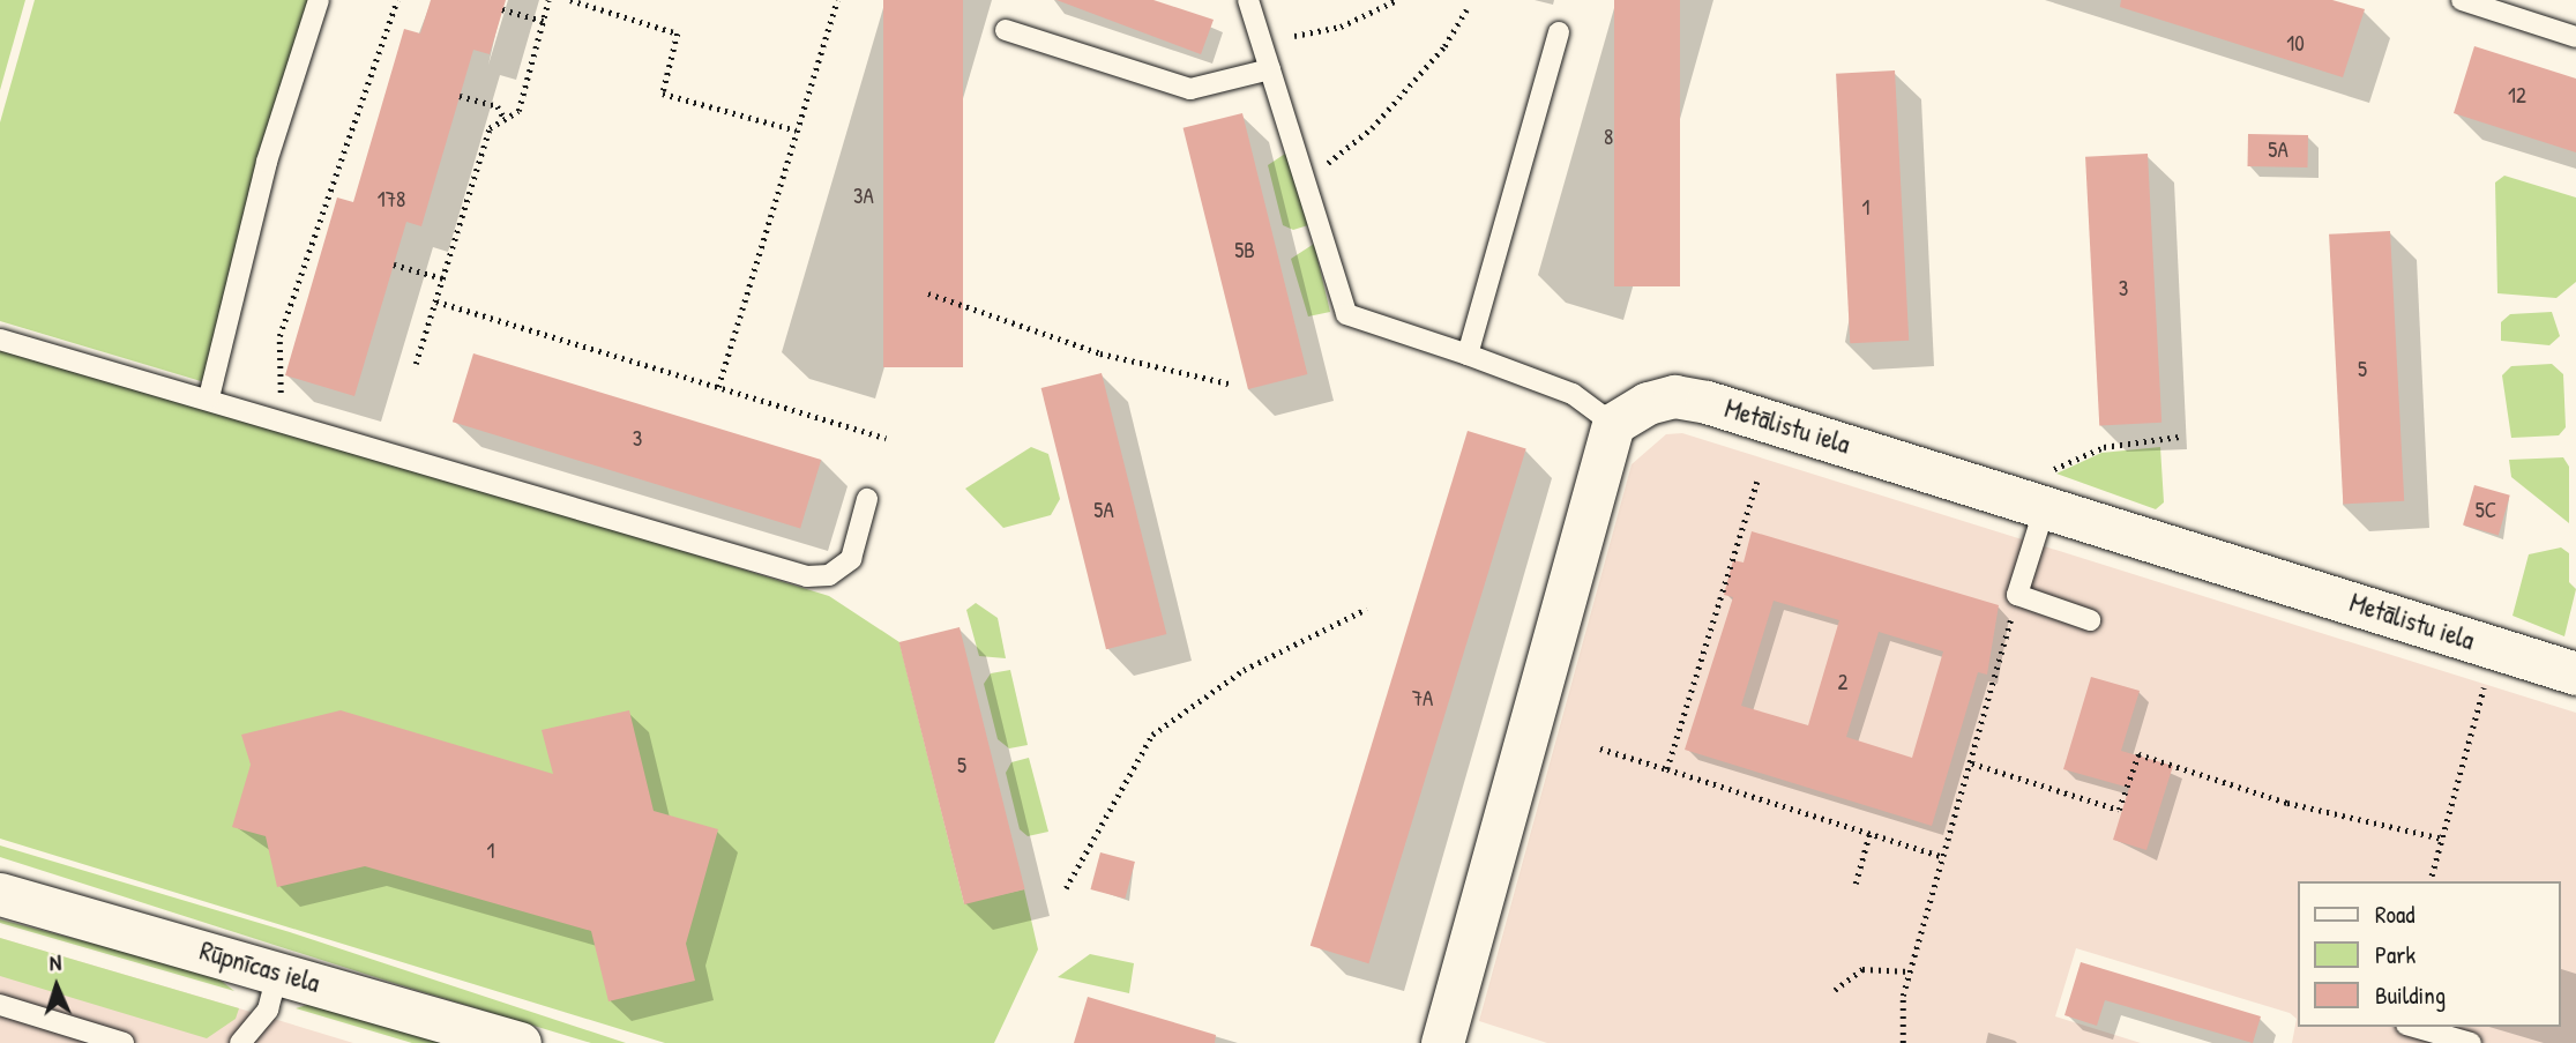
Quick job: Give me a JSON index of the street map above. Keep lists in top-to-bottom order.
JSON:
{
  "streets": {
    "street": ["Metālistu iela", "Rūpnīcas iela"]
  },
  "house_numbers": [
    "10",
    "12",
    "8",
    "5A",
    "3A",
    "178",
    "1",
    "5B",
    "3",
    "5",
    "3",
    "5A",
    "5C",
    "2",
    "7A",
    "5",
    "1"
  ],
  "legend": ["Road", "Park", "Building"],
  "north": "top"
}
